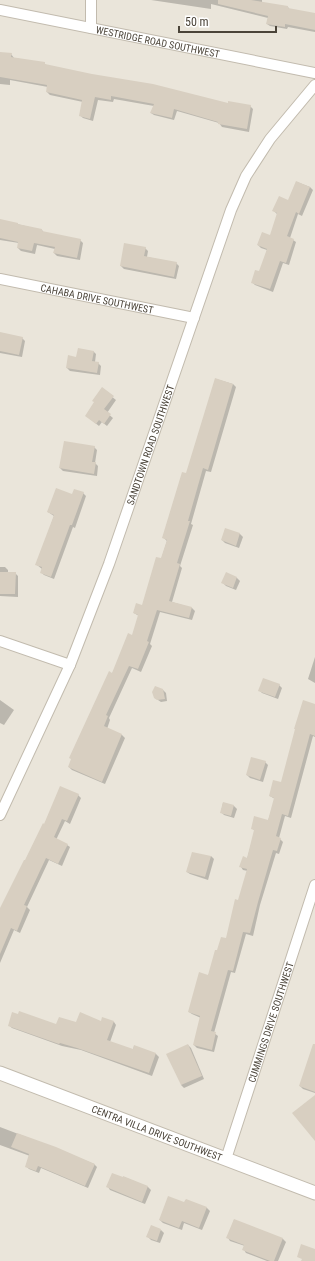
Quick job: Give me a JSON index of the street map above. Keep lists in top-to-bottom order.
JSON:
{
  "streets": {
    "street": [
      "WESTRIDGE ROAD SOUTHWEST",
      "CAHABA DRIVE SOUTHWEST",
      "SANDTOWN ROAD SOUTHWEST",
      "CUMMINGS DRIVE SOUTHWEST",
      "CENTRA VILLA DRIVE SOUTHWEST"
    ]
  },
  "crossings": [
    ["CAHABA DRIVE SOUTHWEST", "SANDTOWN ROAD SOUTHWEST"],
    ["CUMMINGS DRIVE SOUTHWEST", "CENTRA VILLA DRIVE SOUTHWEST"]
  ],
  "scale_bar": "50 m"
}
